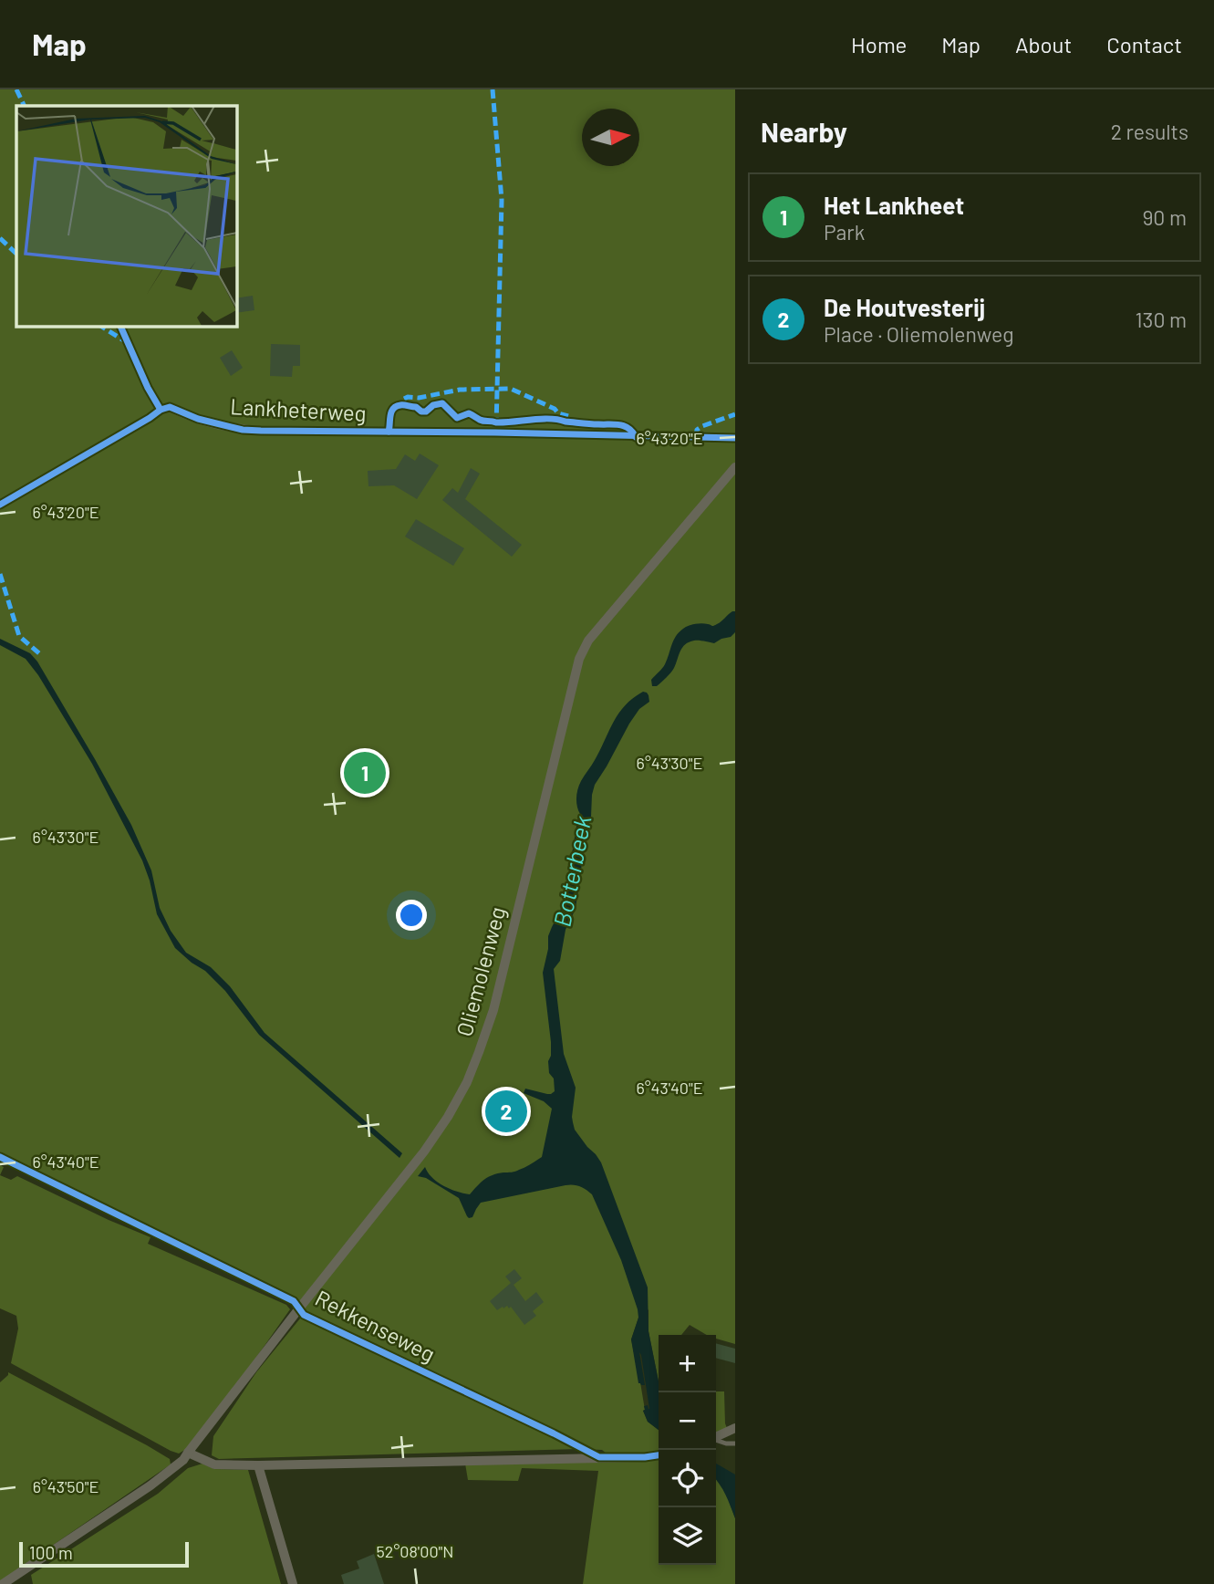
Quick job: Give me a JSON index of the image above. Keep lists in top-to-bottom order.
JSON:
{
  "streets": {
    "street": ["Lankheterweg", "Oliemolenweg"],
    "cycle path": ["Rekkenseweg"]
  },
  "water": ["Botterbeek"],
  "scale_bar": "100 m",
  "north": "right",
  "page": {
    "header": "Map",
    "nav": [
      "Home",
      "Map",
      "About",
      "Contact"
    ],
    "heading": ["Nearby", "2 results"],
    "list": [
      {
        "mark": "1",
        "name": "Het Lankheet",
        "note": "Park",
        "value": "90 m"
      },
      {
        "mark": "2",
        "name": "De Houtvesterij",
        "note": "Place · Oliemolenweg",
        "value": "130 m"
      }
    ],
    "pins": ["1", "2"],
    "map_buttons": ["+", "−"],
    "scale": "100 m"
  },
  "coordinates": [
    "6°43'20\"E",
    "6°43'30\"E",
    "6°43'40\"E",
    "6°43'50\"E",
    "52°08'00\"N"
  ]
}
